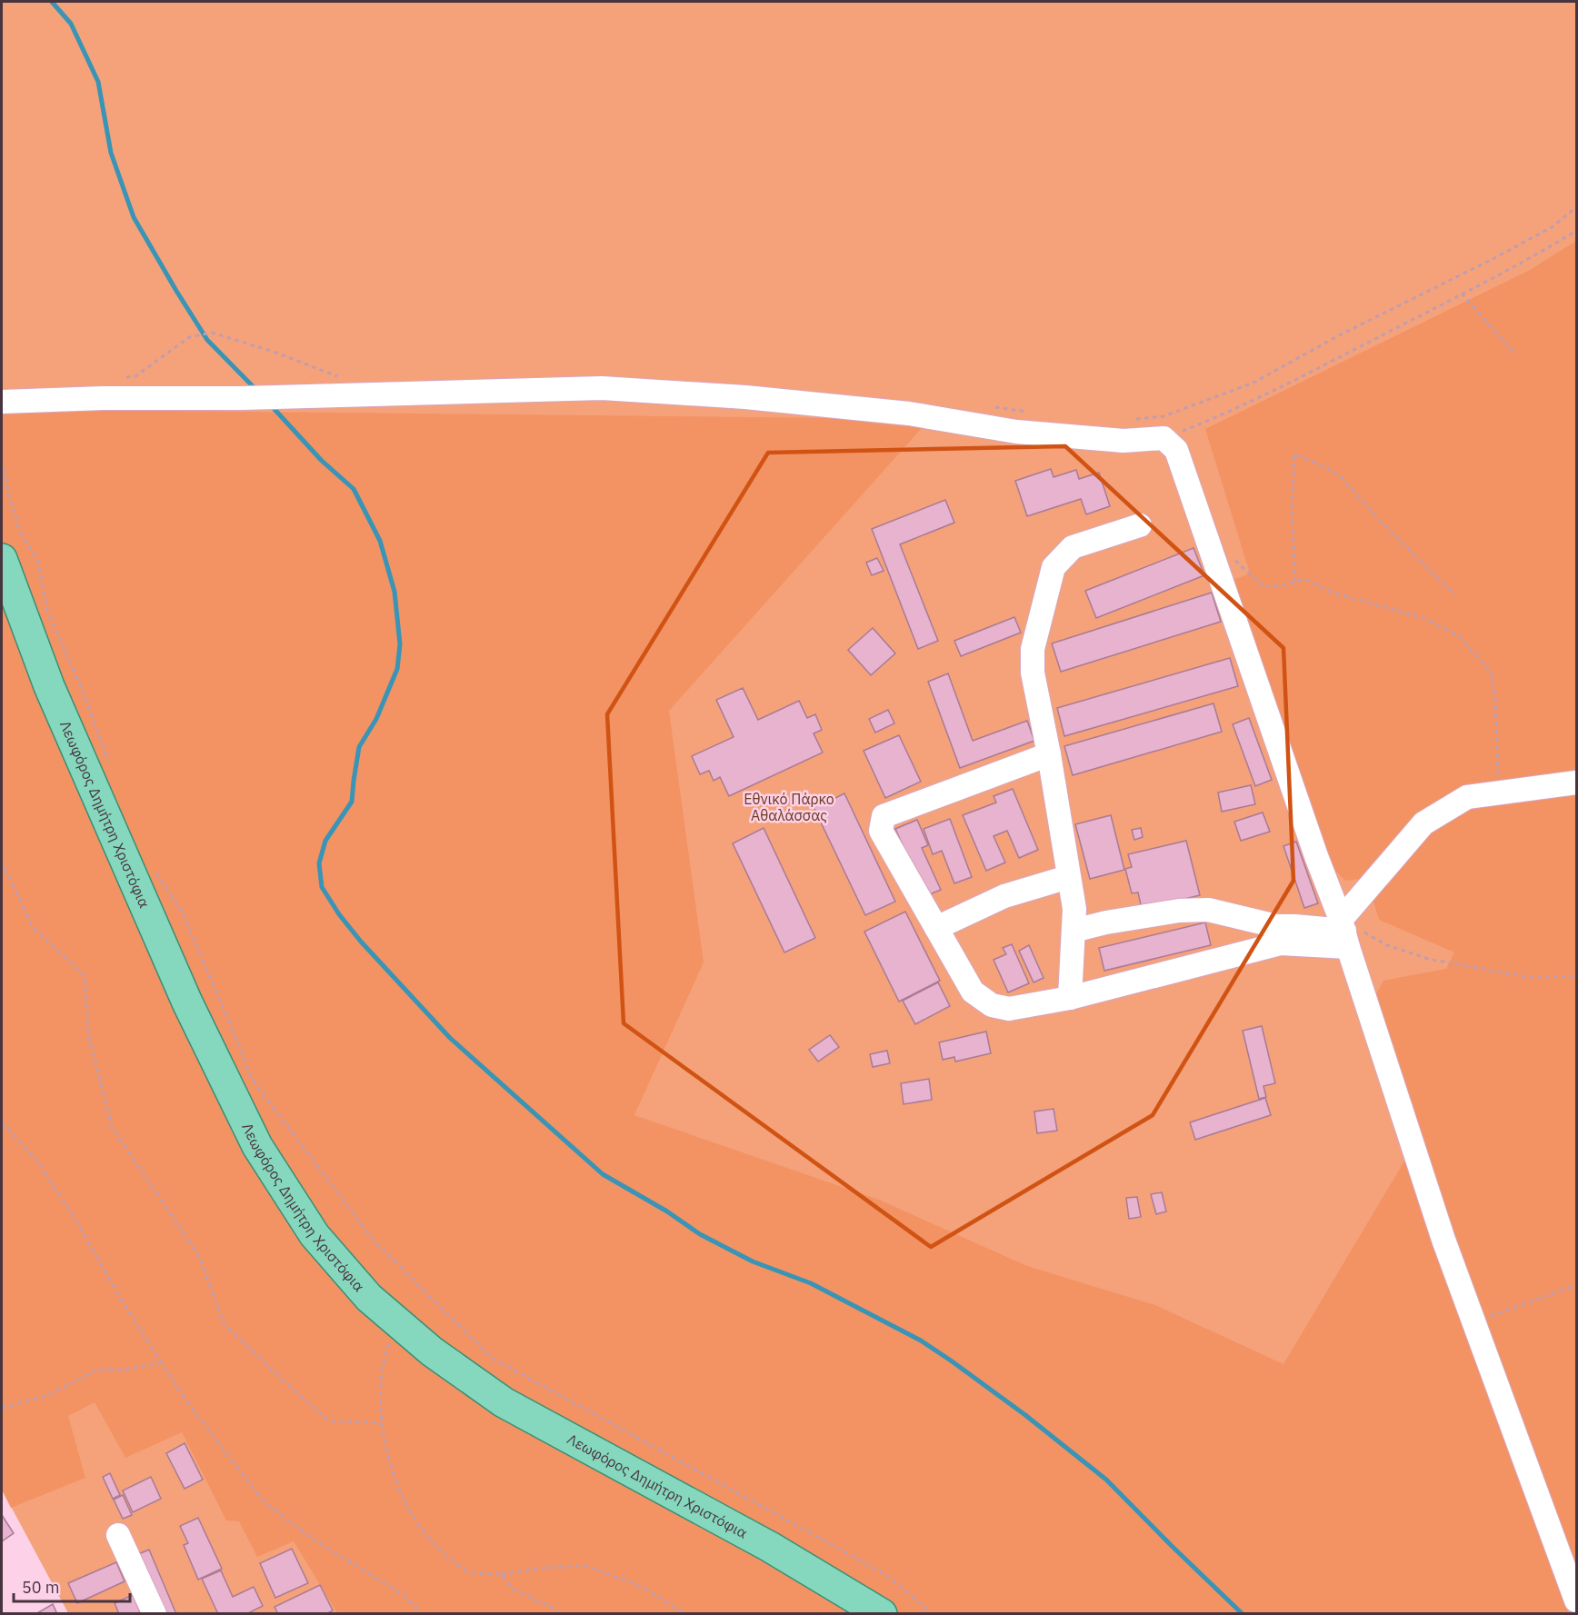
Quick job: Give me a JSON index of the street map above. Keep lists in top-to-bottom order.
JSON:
{
  "streets": {
    "main road": ["Λεωφόρος Δημήτρη Χριστόφια"]
  },
  "parks": ["Εθνικό Πάρκο Αθαλάσσας"],
  "scale_bar": "50 m"
}
